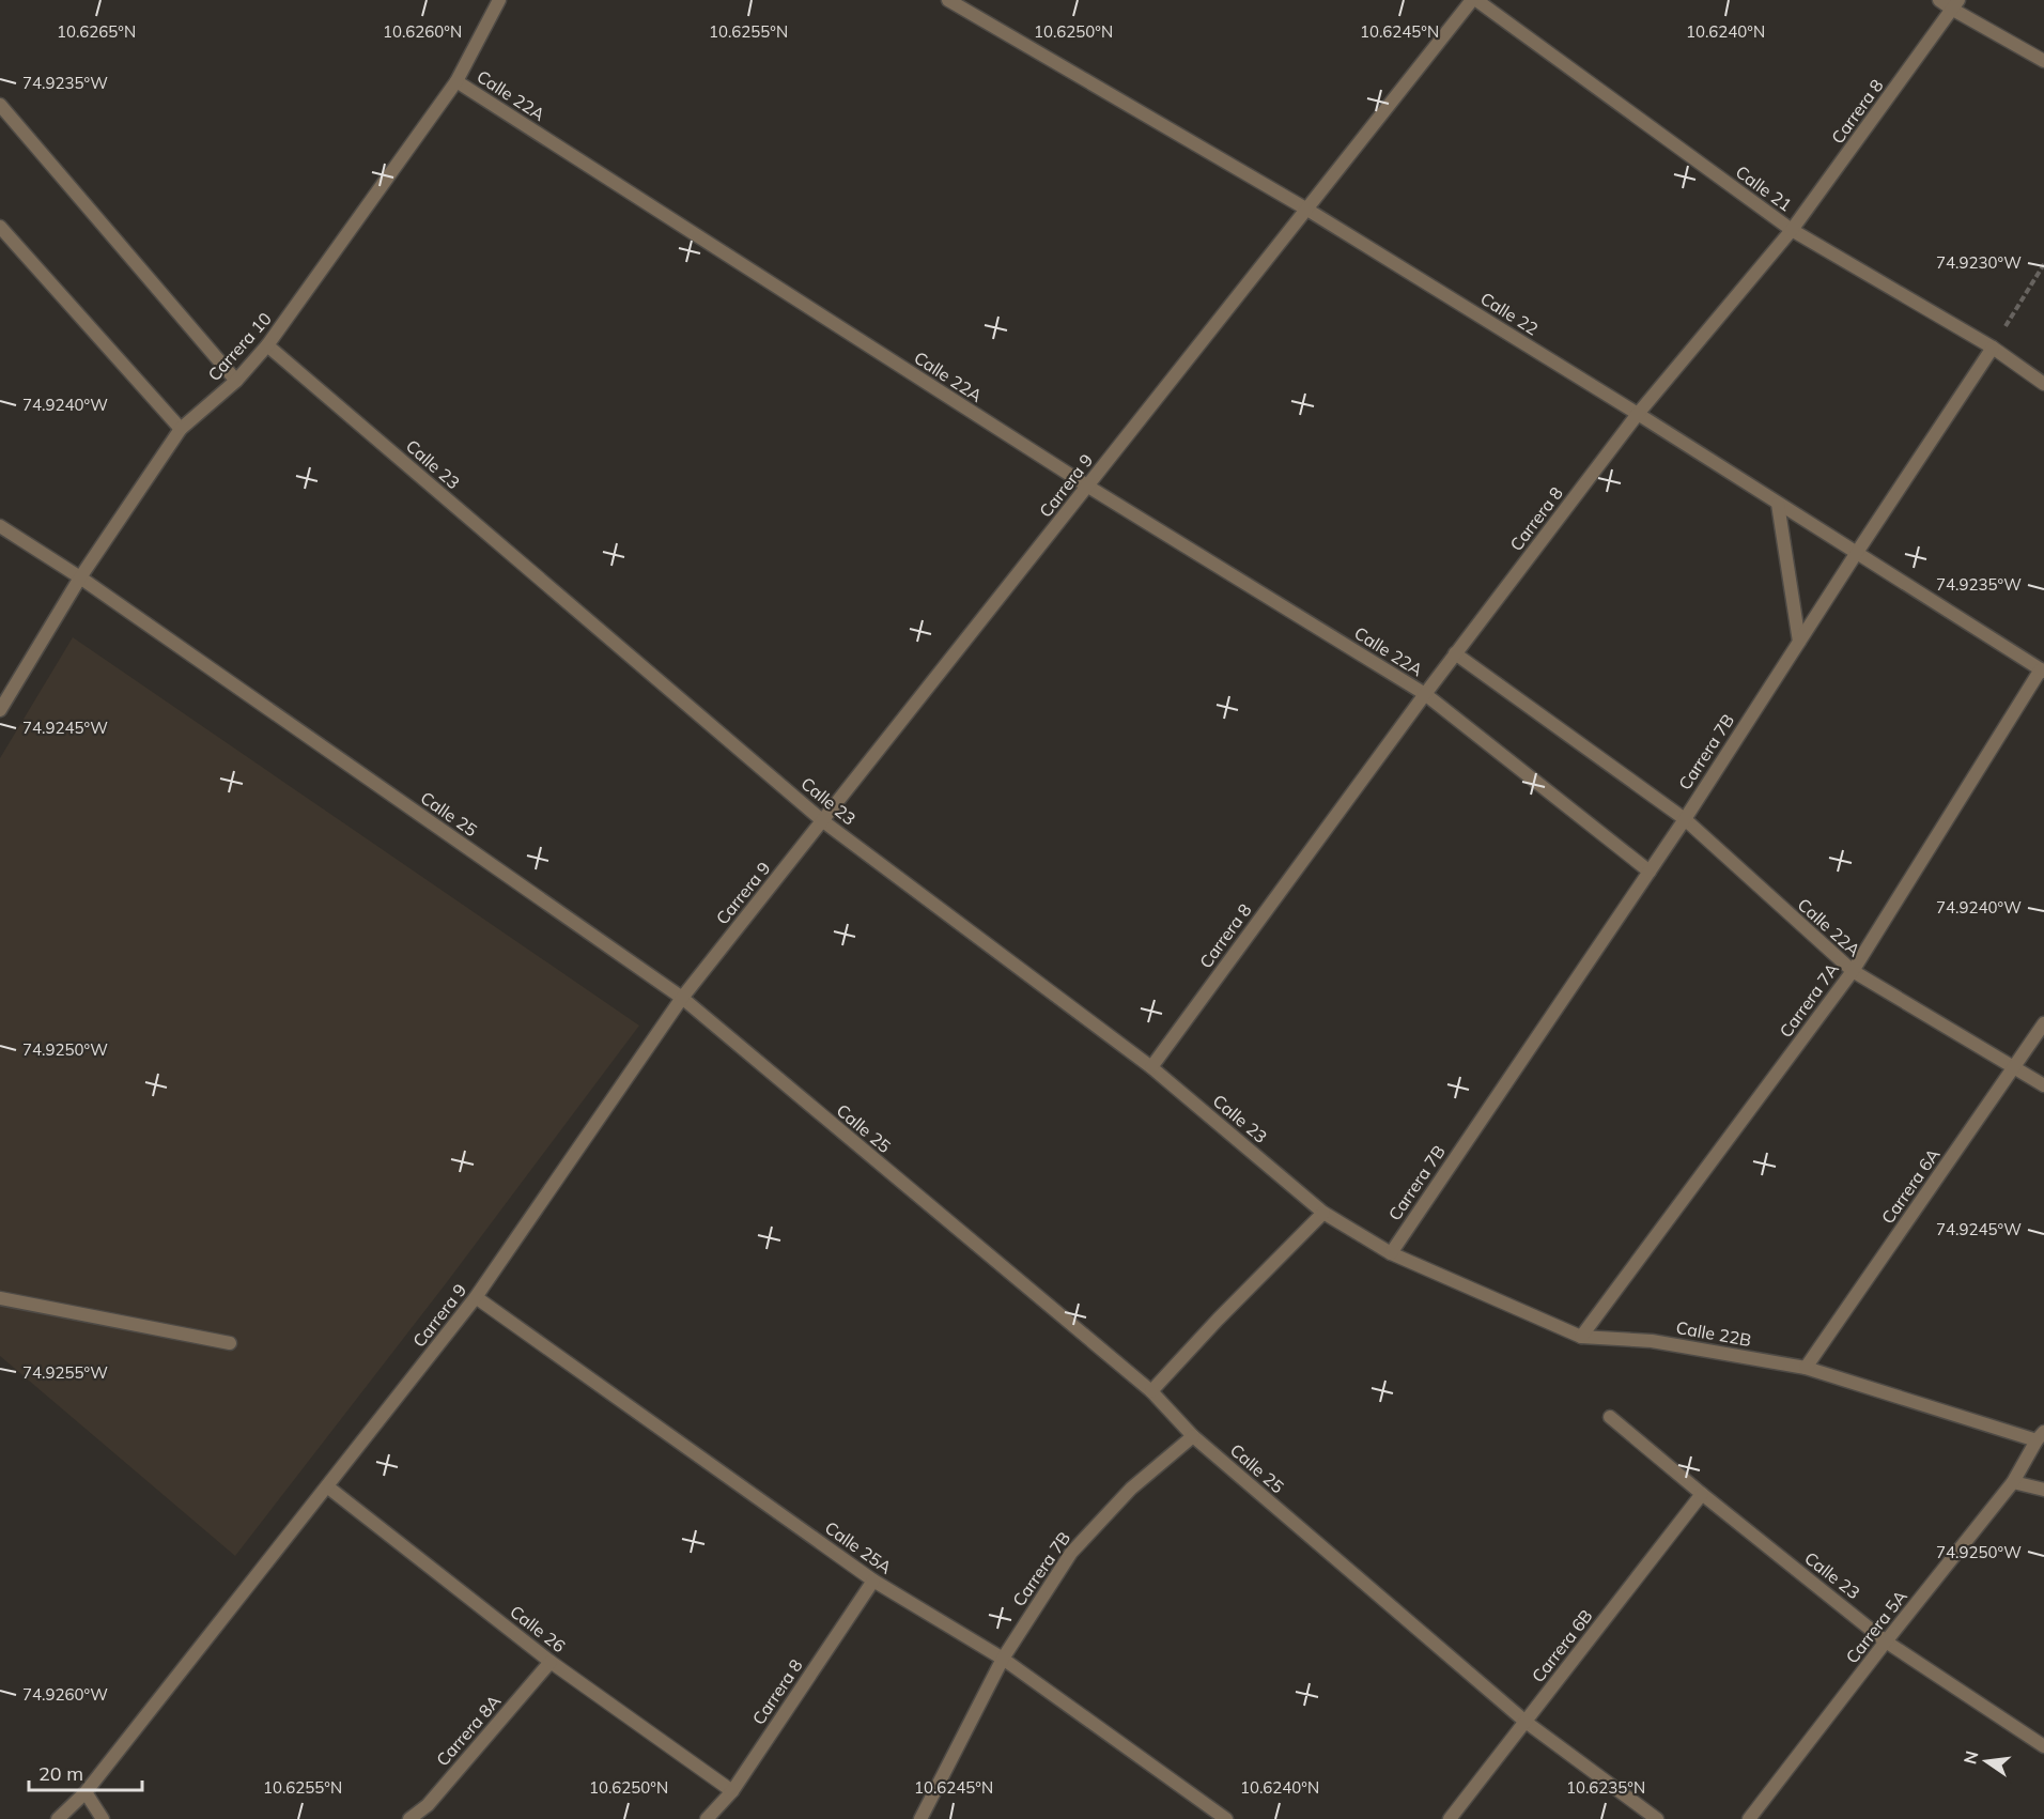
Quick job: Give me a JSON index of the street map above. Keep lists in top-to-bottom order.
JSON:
{
  "streets": {
    "street": [
      "Calle 22A",
      "Carrera 8",
      "Calle 21",
      "Calle 22",
      "Carrera 10",
      "Calle 23",
      "Carrera 9",
      "Carrera 7B",
      "Calle 25",
      "Carrera 7A",
      "Carrera 6A",
      "Calle 22B",
      "Calle 25A",
      "Carrera 5A",
      "Calle 26",
      "Carrera 6B",
      "Carrera 8A"
    ]
  },
  "crossings": [
    ["Calle 22A", "Carrera 8"],
    ["Calle 22A", "Carrera 10"],
    ["Calle 22A", "Carrera 9"],
    ["Calle 22A", "Carrera 7B"],
    ["Calle 22A", "Carrera 7A"],
    ["Calle 22A", "Carrera 6A"],
    ["Carrera 8", "Calle 21"],
    ["Carrera 8", "Calle 22"],
    ["Carrera 8", "Calle 23"],
    ["Carrera 8", "Calle 25A"],
    ["Carrera 8", "Calle 26"],
    ["Calle 21", "Carrera 9"],
    ["Calle 21", "Carrera 7B"],
    ["Calle 22", "Carrera 9"],
    ["Calle 22", "Carrera 7B"],
    ["Calle 22", "Carrera 7A"],
    ["Carrera 10", "Calle 23"],
    ["Carrera 10", "Calle 25"],
    ["Calle 23", "Carrera 9"],
    ["Calle 23", "Carrera 7B"],
    ["Calle 23", "Calle 22B"],
    ["Calle 23", "Carrera 5A"],
    ["Calle 23", "Carrera 6B"],
    ["Carrera 9", "Calle 25"],
    ["Carrera 9", "Calle 25A"],
    ["Carrera 9", "Calle 26"],
    ["Carrera 7B", "Calle 25"],
    ["Carrera 7B", "Calle 22B"],
    ["Carrera 7B", "Calle 25A"],
    ["Calle 25", "Carrera 6B"],
    ["Carrera 7A", "Calle 22B"],
    ["Carrera 6A", "Calle 22B"],
    ["Calle 22B", "Carrera 5A"],
    ["Calle 26", "Carrera 8A"]
  ],
  "scale_bar": "20 m",
  "north": "left",
  "coordinates": [
    "10.6265°N",
    "10.6260°N",
    "10.6255°N",
    "10.6250°N",
    "10.6245°N",
    "10.6240°N",
    "74.9235°W",
    "74.9230°W",
    "74.9240°W",
    "74.9245°W",
    "74.9250°W",
    "74.9255°W",
    "74.9260°W",
    "10.6235°N"
  ]
}
